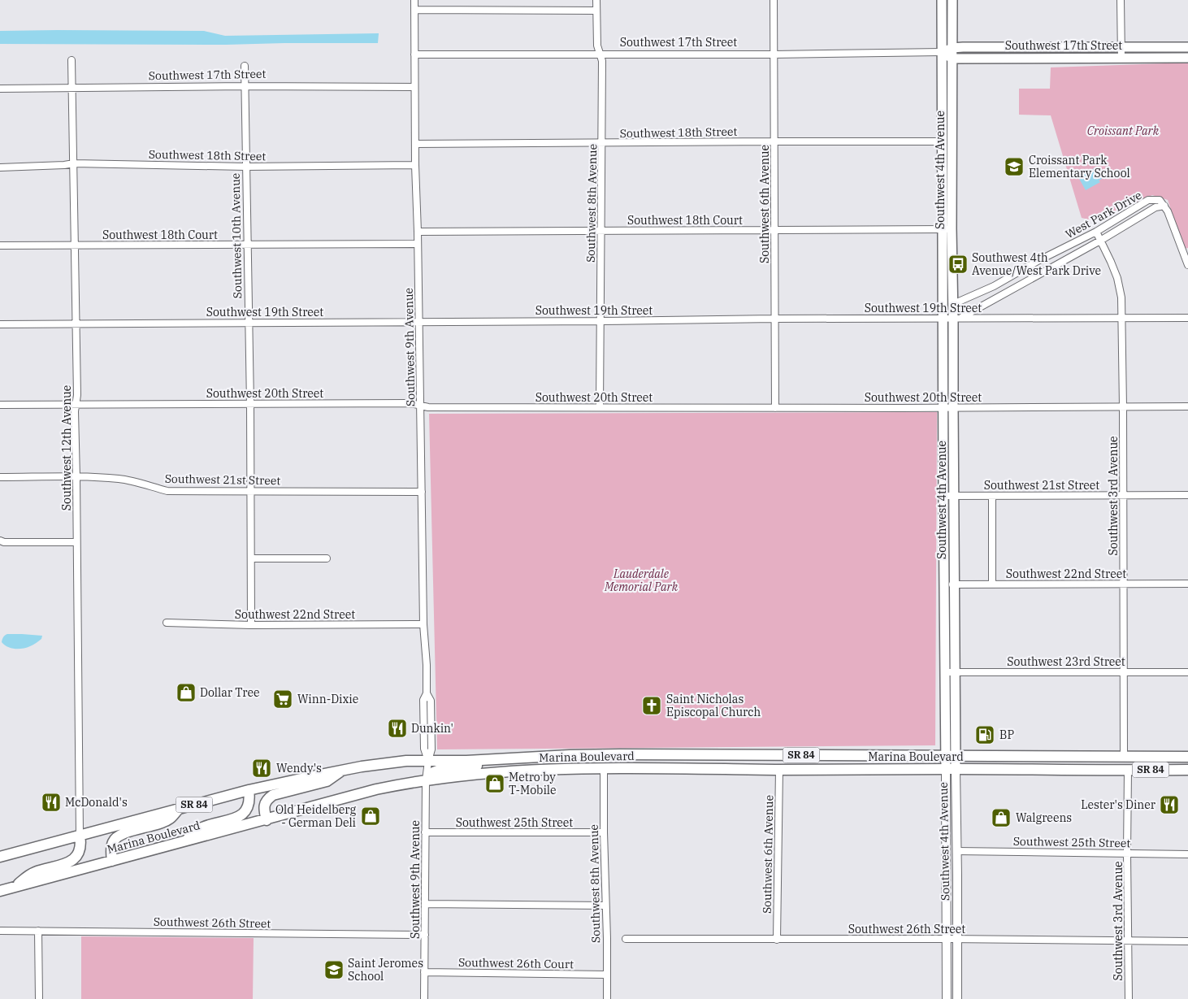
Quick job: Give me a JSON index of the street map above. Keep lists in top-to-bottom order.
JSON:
{
  "streets": {
    "main road": [
      "Southwest 17th Street",
      "Southwest 4th Avenue",
      "SR 84",
      "Marina Boulevard"
    ],
    "street": [
      "Southwest 18th Street",
      "Southwest 8th Avenue",
      "Southwest 6th Avenue",
      "West Park Drive",
      "Southwest 18th Court",
      "Southwest 10th Avenue",
      "Southwest 19th Street",
      "Southwest 9th Avenue",
      "Southwest 20th Street",
      "Southwest 12th Avenue",
      "Southwest 21st Street",
      "Southwest 3rd Avenue",
      "Southwest 22nd Street",
      "Southwest 23rd Street",
      "Southwest 25th Street",
      "Southwest 26th Street",
      "Southwest 26th Court"
    ]
  },
  "crossings": [
    ["Southwest 17th Street", "Southwest 4th Avenue"],
    ["Southwest 17th Street", "Southwest 8th Avenue"],
    ["Southwest 17th Street", "Southwest 6th Avenue"],
    ["Southwest 17th Street", "Southwest 10th Avenue"],
    ["Southwest 17th Street", "Southwest 9th Avenue"],
    ["Southwest 17th Street", "Southwest 12th Avenue"],
    ["Southwest 18th Street", "Southwest 4th Avenue"],
    ["Southwest 18th Street", "Southwest 8th Avenue"],
    ["Southwest 18th Street", "Southwest 6th Avenue"],
    ["Southwest 18th Street", "Southwest 10th Avenue"],
    ["Southwest 18th Street", "Southwest 9th Avenue"],
    ["Southwest 18th Street", "Southwest 12th Avenue"],
    ["Southwest 4th Avenue", "West Park Drive"],
    ["Southwest 4th Avenue", "Southwest 18th Court"],
    ["Southwest 4th Avenue", "Southwest 19th Street"],
    ["Southwest 4th Avenue", "Southwest 20th Street"],
    ["Southwest 4th Avenue", "Southwest 21st Street"],
    ["Southwest 4th Avenue", "Southwest 22nd Street"],
    ["Southwest 4th Avenue", "Southwest 23rd Street"],
    ["Southwest 4th Avenue", "Marina Boulevard"],
    ["Southwest 4th Avenue", "Southwest 25th Street"],
    ["Southwest 4th Avenue", "Southwest 26th Street"],
    ["Southwest 8th Avenue", "Southwest 18th Court"],
    ["Southwest 8th Avenue", "Southwest 19th Street"],
    ["Southwest 8th Avenue", "Southwest 20th Street"],
    ["Southwest 8th Avenue", "Marina Boulevard"],
    ["Southwest 8th Avenue", "Southwest 25th Street"],
    ["Southwest 8th Avenue", "Southwest 26th Court"],
    ["Southwest 6th Avenue", "Southwest 18th Court"],
    ["Southwest 6th Avenue", "Southwest 19th Street"],
    ["Southwest 6th Avenue", "Southwest 20th Street"],
    ["Southwest 6th Avenue", "Marina Boulevard"],
    ["Southwest 6th Avenue", "Southwest 26th Street"],
    ["West Park Drive", "Southwest 19th Street"],
    ["West Park Drive", "Southwest 3rd Avenue"],
    ["Southwest 18th Court", "Southwest 10th Avenue"],
    ["Southwest 18th Court", "Southwest 9th Avenue"],
    ["Southwest 18th Court", "Southwest 12th Avenue"],
    ["Southwest 10th Avenue", "Southwest 19th Street"],
    ["Southwest 10th Avenue", "Southwest 20th Street"],
    ["Southwest 10th Avenue", "Southwest 21st Street"],
    ["Southwest 10th Avenue", "Southwest 22nd Street"],
    ["Southwest 19th Street", "Southwest 9th Avenue"],
    ["Southwest 19th Street", "Southwest 12th Avenue"],
    ["Southwest 19th Street", "Southwest 3rd Avenue"],
    ["Southwest 9th Avenue", "Southwest 20th Street"],
    ["Southwest 9th Avenue", "Southwest 21st Street"],
    ["Southwest 9th Avenue", "Southwest 22nd Street"],
    ["Southwest 9th Avenue", "Marina Boulevard"],
    ["Southwest 9th Avenue", "Southwest 25th Street"],
    ["Southwest 9th Avenue", "Southwest 26th Street"],
    ["Southwest 9th Avenue", "Southwest 26th Court"],
    ["Southwest 20th Street", "Southwest 12th Avenue"],
    ["Southwest 20th Street", "Southwest 3rd Avenue"],
    ["Southwest 12th Avenue", "Southwest 21st Street"],
    ["Southwest 12th Avenue", "Marina Boulevard"],
    ["Southwest 21st Street", "Southwest 3rd Avenue"],
    ["Southwest 3rd Avenue", "Southwest 22nd Street"],
    ["Southwest 3rd Avenue", "Southwest 23rd Street"],
    ["Southwest 3rd Avenue", "Marina Boulevard"],
    ["Southwest 3rd Avenue", "Southwest 25th Street"],
    ["Southwest 3rd Avenue", "Southwest 26th Street"]
  ],
  "parks": ["Croissant Park", "Lauderdale Memorial Park"],
  "places": {
    "school or university": ["Croissant Park Elementary School", "Saint Jeromes School"],
    "bus stop": ["Southwest 4th Avenue/West Park Drive"],
    "shop": [
      "Dollar Tree",
      "Metro by T-Mobile",
      "Old Heidelberg - German Deli",
      "Walgreens"
    ],
    "supermarket": ["Winn-Dixie"],
    "church": ["Saint Nicholas Episcopal Church"],
    "restaurant": [
      "Dunkin'",
      "Wendy's",
      "McDonald's",
      "Lester's Diner"
    ],
    "fuel station": ["BP"]
  }
}
